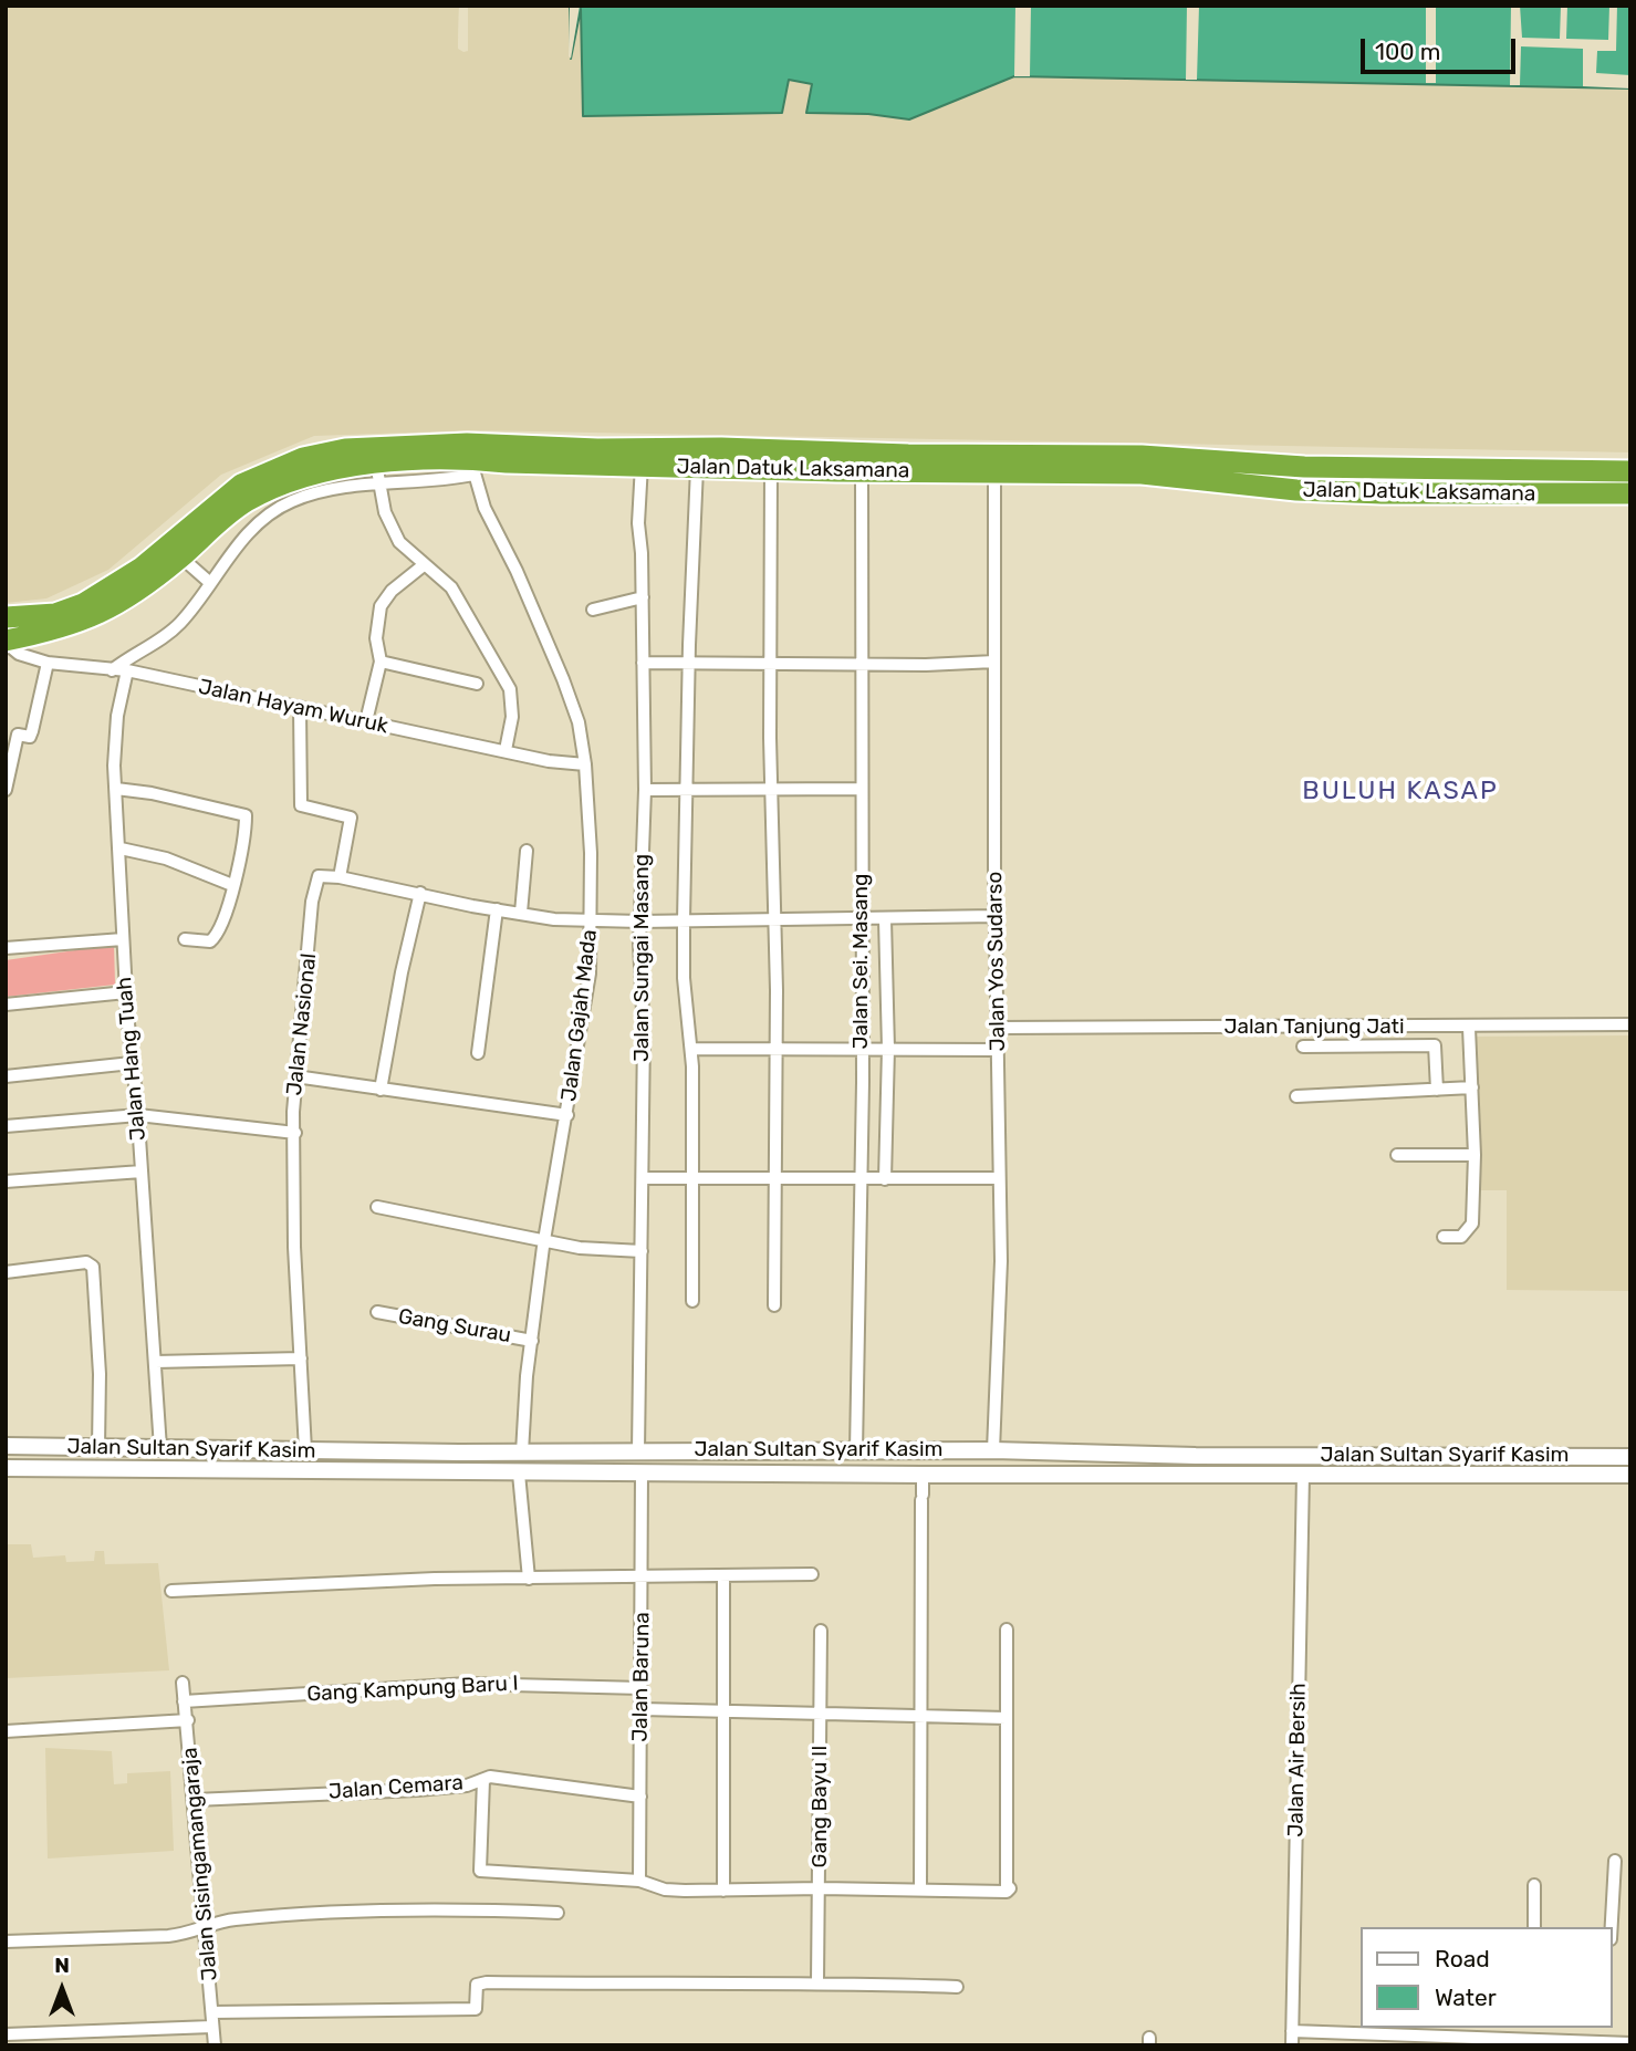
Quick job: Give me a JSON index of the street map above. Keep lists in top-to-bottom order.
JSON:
{
  "streets": {
    "highway": ["Jalan Datuk Laksamana"],
    "street": [
      "Jalan Hayam Wuruk",
      "Jalan Sungai Masang",
      "Jalan Sei. Masang",
      "Jalan Yos Sudarso",
      "Jalan Gajah Mada",
      "Jalan Nasional",
      "Jalan Tanjung Jati",
      "Jalan Hang Tuah",
      "Gang Surau",
      "Jalan Sultan Syarif Kasim",
      "Jalan Baruna",
      "Gang Kampung Baru I",
      "Jalan Air Bersih",
      "Jalan Cemara",
      "Gang Bayu II",
      "Jalan Sisingamangaraja"
    ]
  },
  "crossings": [
    ["Jalan Datuk Laksamana", "Jalan Hayam Wuruk"],
    ["Jalan Datuk Laksamana", "Jalan Sungai Masang"],
    ["Jalan Datuk Laksamana", "Jalan Sei. Masang"],
    ["Jalan Datuk Laksamana", "Jalan Yos Sudarso"],
    ["Jalan Datuk Laksamana", "Jalan Gajah Mada"],
    ["Jalan Hayam Wuruk", "Jalan Gajah Mada"],
    ["Jalan Hayam Wuruk", "Jalan Hang Tuah"],
    ["Jalan Sungai Masang", "Jalan Sultan Syarif Kasim"],
    ["Jalan Sei. Masang", "Jalan Sultan Syarif Kasim"],
    ["Jalan Yos Sudarso", "Jalan Tanjung Jati"],
    ["Jalan Yos Sudarso", "Jalan Sultan Syarif Kasim"],
    ["Jalan Gajah Mada", "Gang Surau"],
    ["Jalan Gajah Mada", "Jalan Sultan Syarif Kasim"],
    ["Jalan Nasional", "Jalan Sultan Syarif Kasim"],
    ["Jalan Hang Tuah", "Jalan Sultan Syarif Kasim"],
    ["Jalan Sultan Syarif Kasim", "Jalan Baruna"],
    ["Jalan Sultan Syarif Kasim", "Jalan Air Bersih"],
    ["Jalan Baruna", "Gang Kampung Baru I"],
    ["Jalan Baruna", "Jalan Cemara"],
    ["Gang Kampung Baru I", "Jalan Sisingamangaraja"],
    ["Jalan Cemara", "Jalan Sisingamangaraja"]
  ],
  "districts": ["BULUH KASAP"],
  "legend": ["Road", "Water"],
  "scale_bar": "100 m",
  "north": "top"
}
